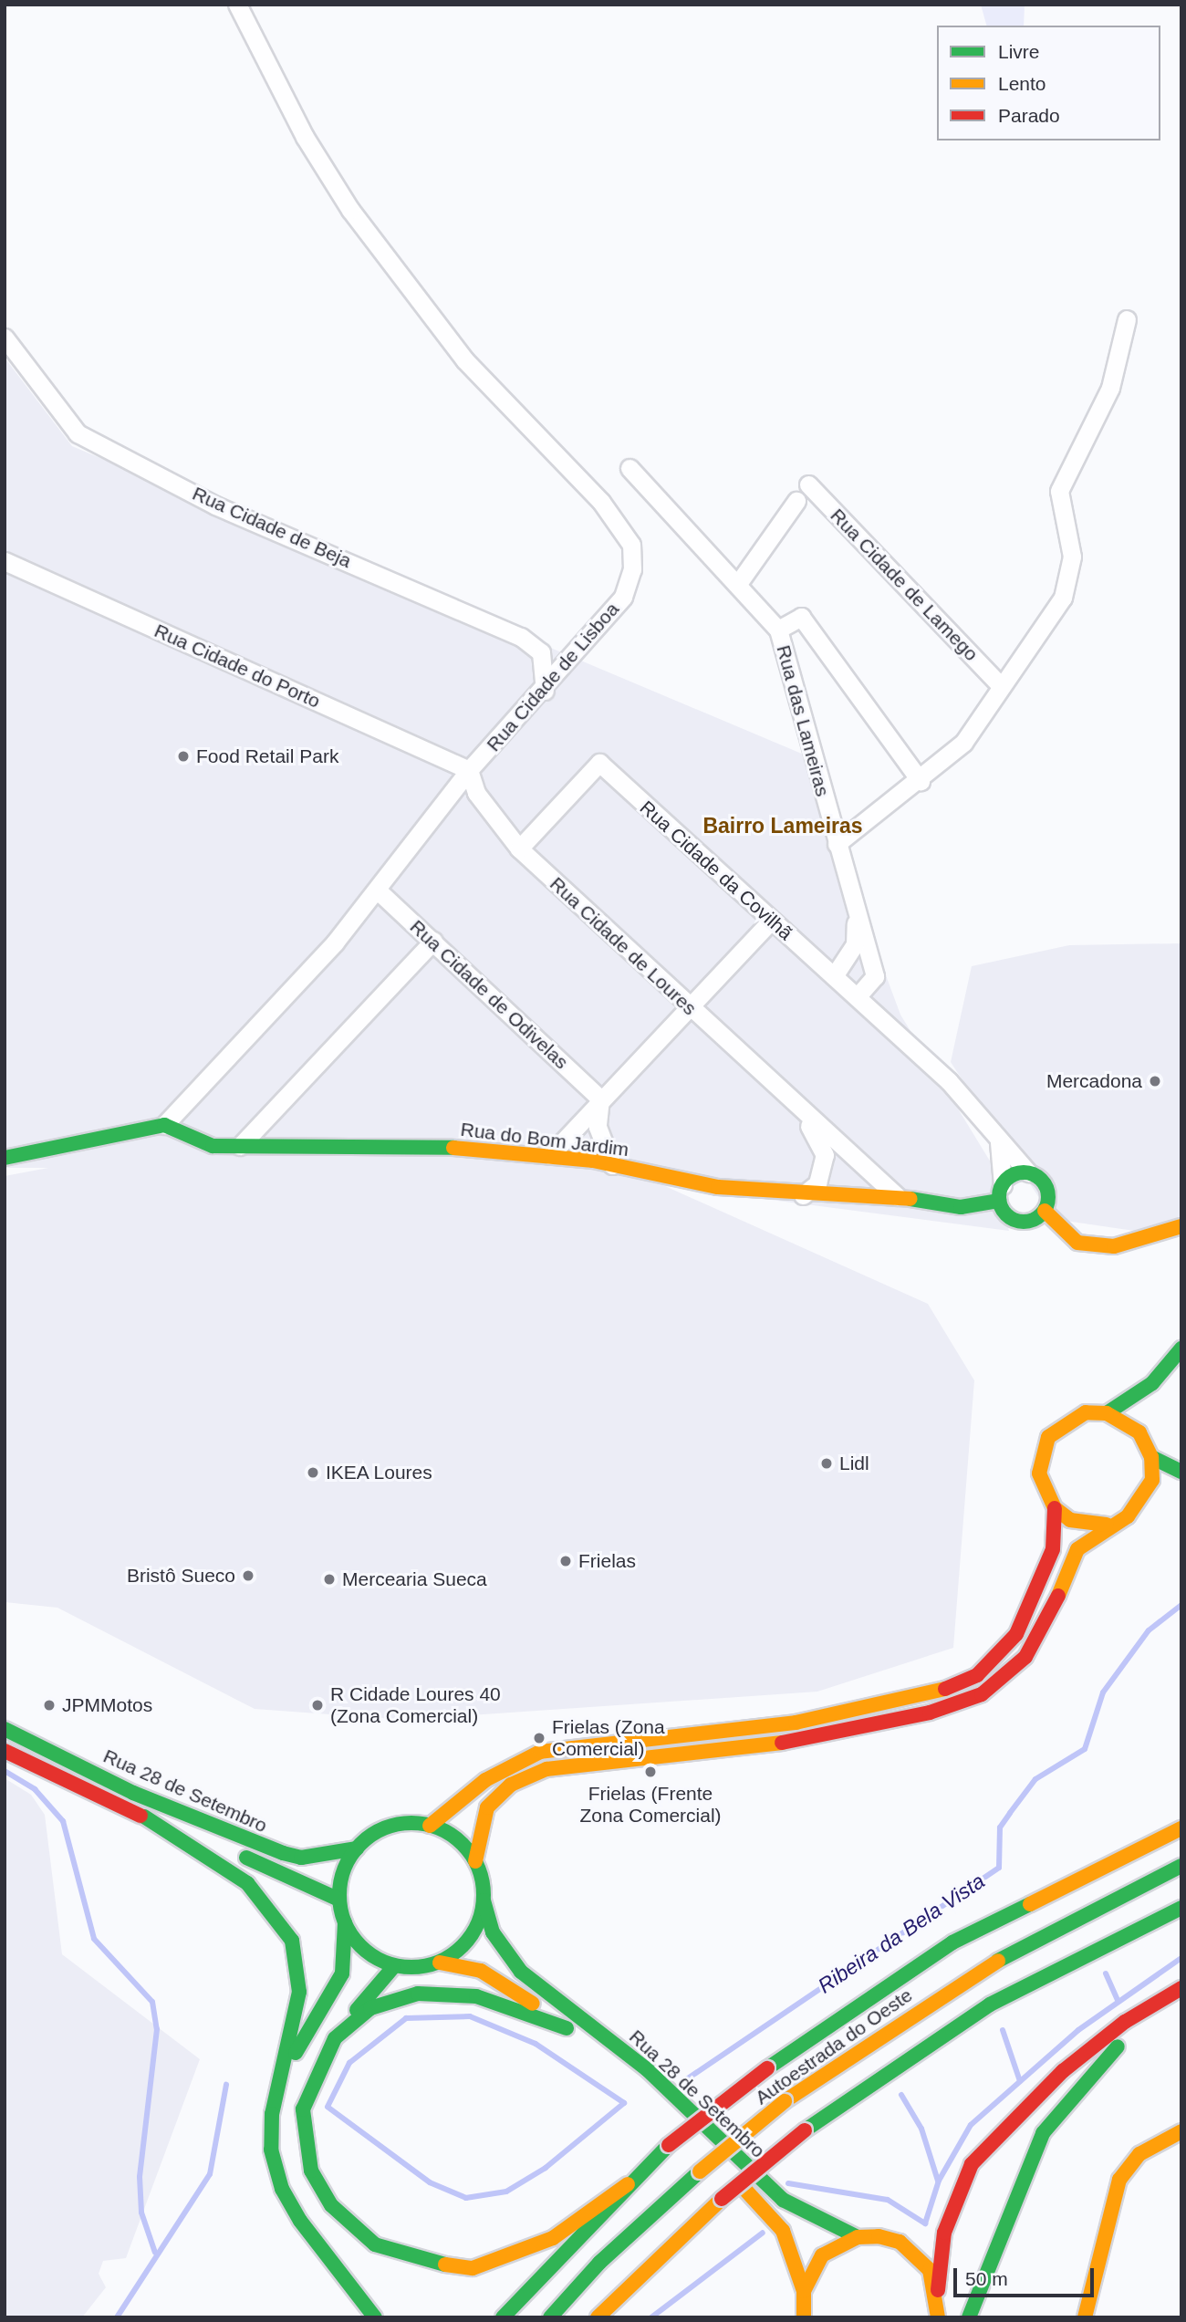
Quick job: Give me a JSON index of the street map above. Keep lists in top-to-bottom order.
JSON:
{
  "streets": {
    "main road": ["Rua do Bom Jardim", "Rua 28 de Setembro", "Autoestrada do Oeste"],
    "street": [
      "Rua Cidade de Beja",
      "Rua Cidade de Lamego",
      "Rua Cidade do Porto",
      "Rua Cidade de Lisboa",
      "Rua das Lameiras",
      "Rua Cidade da Covilhã",
      "Rua Cidade de Loures",
      "Rua Cidade de Odivelas"
    ]
  },
  "crossings": [
    ["Rua Cidade de Beja", "Rua Cidade de Lisboa"],
    ["Rua Cidade do Porto", "Rua Cidade de Lisboa"],
    ["Rua Cidade do Porto", "Rua Cidade de Loures"],
    ["Rua Cidade de Lisboa", "Rua Cidade de Loures"],
    ["Rua Cidade de Lisboa", "Rua Cidade de Odivelas"],
    ["Rua Cidade de Lisboa", "Rua do Bom Jardim"],
    ["Rua das Lameiras", "Rua Cidade da Covilhã"],
    ["Rua Cidade da Covilhã", "Rua Cidade de Loures"]
  ],
  "districts": ["Bairro Lameiras"],
  "water": ["Ribeira da Bela Vista"],
  "places": [
    "Food Retail Park",
    "Mercadona",
    "Lidl",
    "IKEA Loures",
    "Frielas",
    "Bristô Sueco",
    "Mercearia Sueca",
    "JPMMotos",
    "R Cidade Loures 40 (Zona Comercial)",
    "Frielas (Zona Comercial)",
    "Frielas (Frente Zona Comercial)"
  ],
  "legend": ["Livre", "Lento", "Parado"],
  "scale_bar": "50 m"
}
